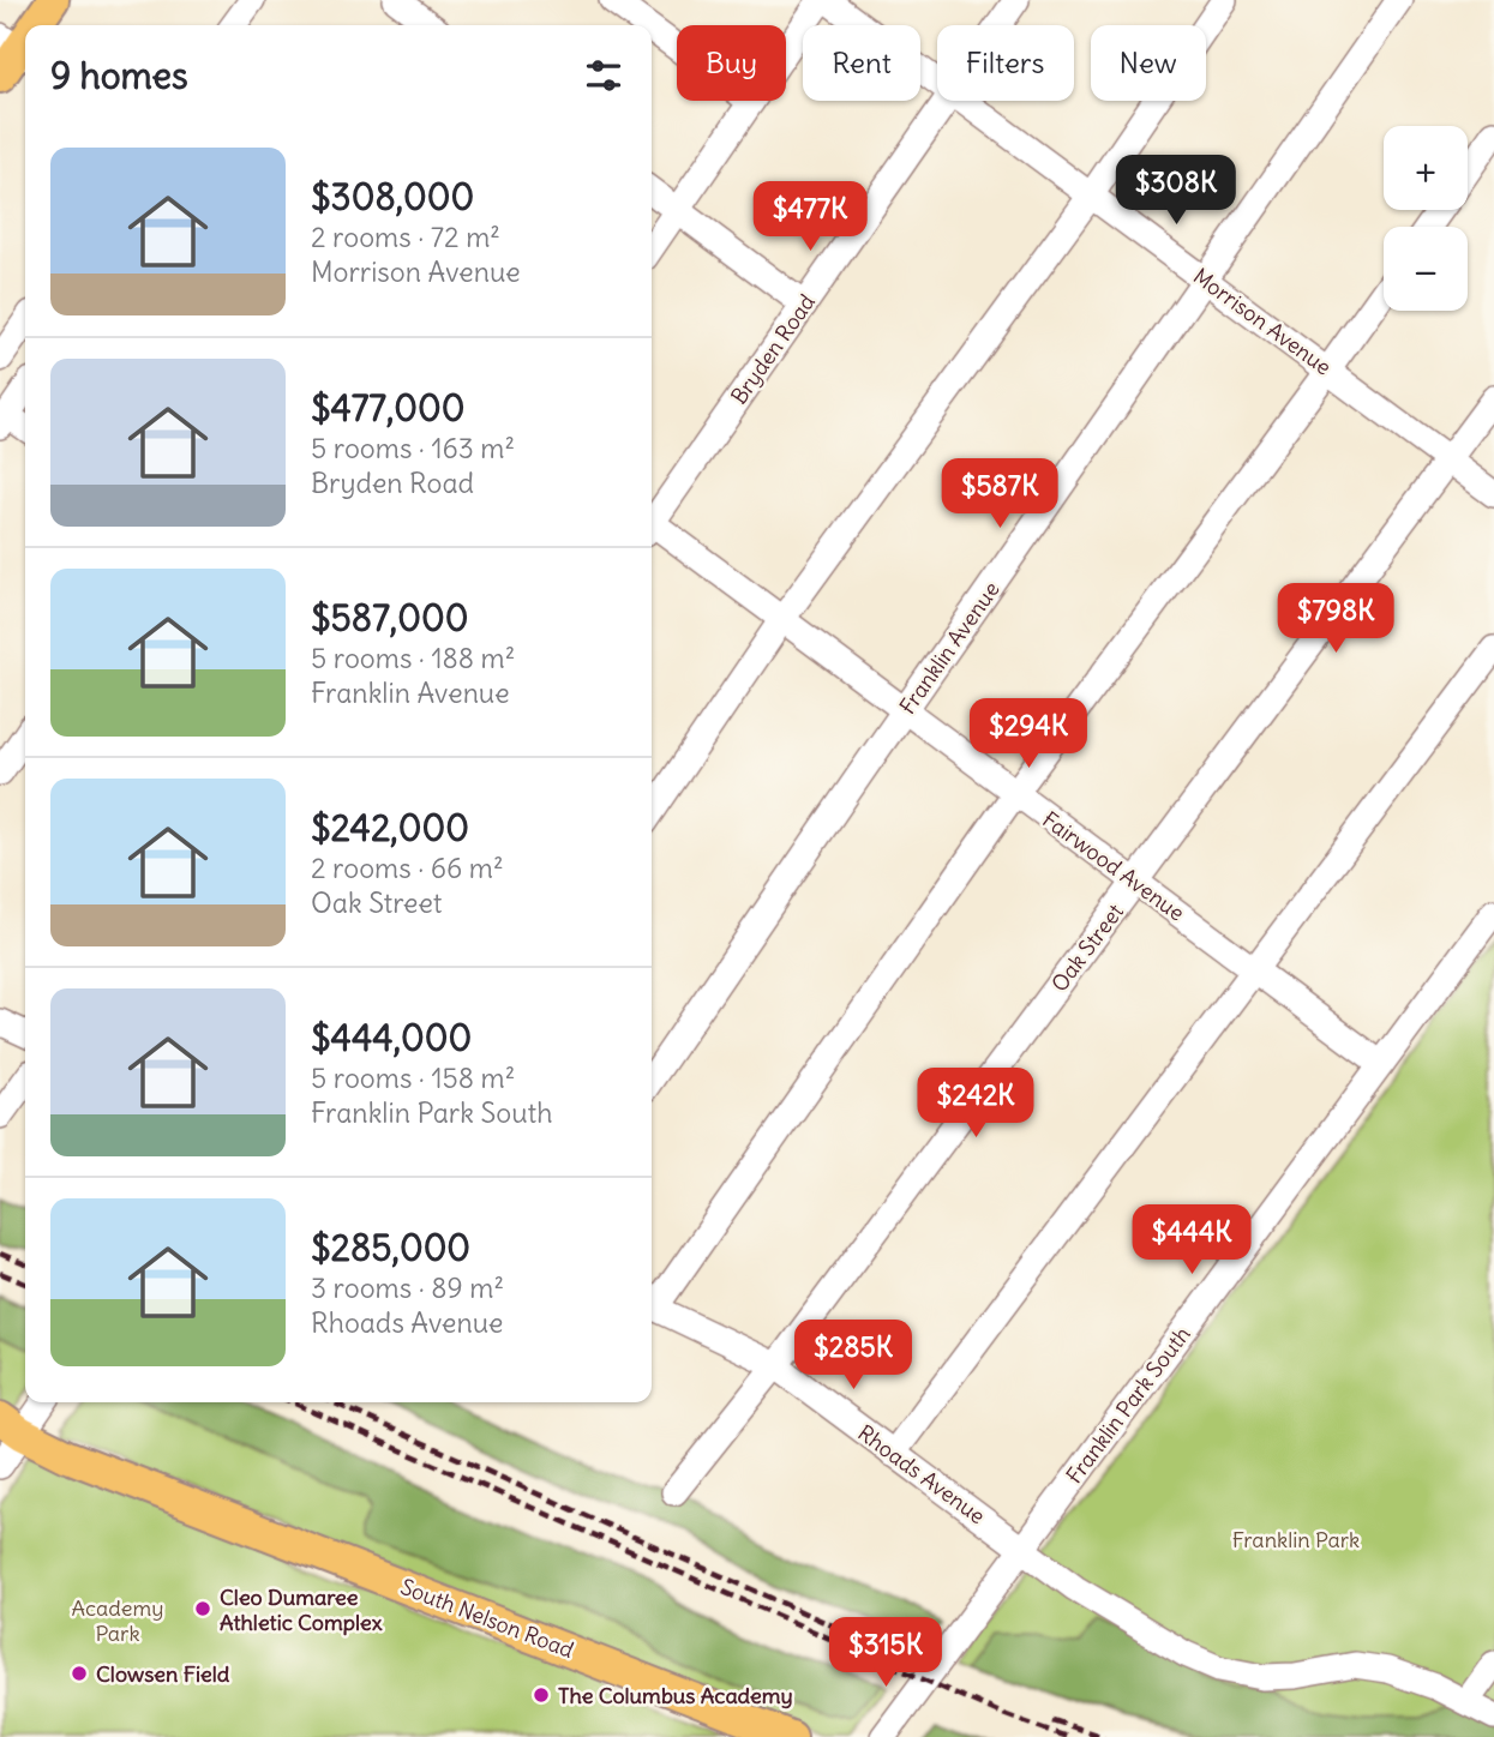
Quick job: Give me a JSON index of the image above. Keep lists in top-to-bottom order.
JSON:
{
  "streets": {
    "main road": ["South Nelson Road"],
    "street": [
      "Morrison Avenue",
      "Bryden Road",
      "Franklin Avenue",
      "Fairwood Avenue",
      "Oak Street",
      "Franklin Park South",
      "Rhoads Avenue"
    ]
  },
  "crossings": [
    ["Morrison Avenue", "Franklin Avenue"],
    ["Morrison Avenue", "Oak Street"],
    ["Franklin Avenue", "Fairwood Avenue"],
    ["Fairwood Avenue", "Oak Street"],
    ["Fairwood Avenue", "Franklin Park South"],
    ["Oak Street", "Rhoads Avenue"],
    ["Franklin Park South", "Rhoads Avenue"]
  ],
  "parks": ["Franklin Park", "Academy Park"],
  "places": ["Cleo Dumaree Athletic Complex", "Clowsen Field", "The Columbus Academy"],
  "page": {
    "chip": [
      "Buy",
      "Rent",
      "Filters",
      "New"
    ],
    "heading": "9 homes",
    "map_buttons": ["+", "−"],
    "list": [
      {
        "name": "$308,000",
        "note": "2 rooms · 72 m² · Morrison Avenue"
      },
      {
        "name": "$477,000",
        "note": "5 rooms · 163 m² · Bryden Road"
      },
      {
        "name": "$587,000",
        "note": "5 rooms · 188 m² · Franklin Avenue"
      },
      {
        "name": "$242,000",
        "note": "2 rooms · 66 m² · Oak Street"
      },
      {
        "name": "$444,000",
        "note": "5 rooms · 158 m² · Franklin Park South"
      },
      {
        "name": "$285,000",
        "note": "3 rooms · 89 m² · Rhoads Avenue"
      }
    ],
    "price": [
      "$308K",
      "$477K",
      "$587K",
      "$798K",
      "$294K",
      "$242K",
      "$444K",
      "$285K",
      "$315K"
    ]
  }
}
